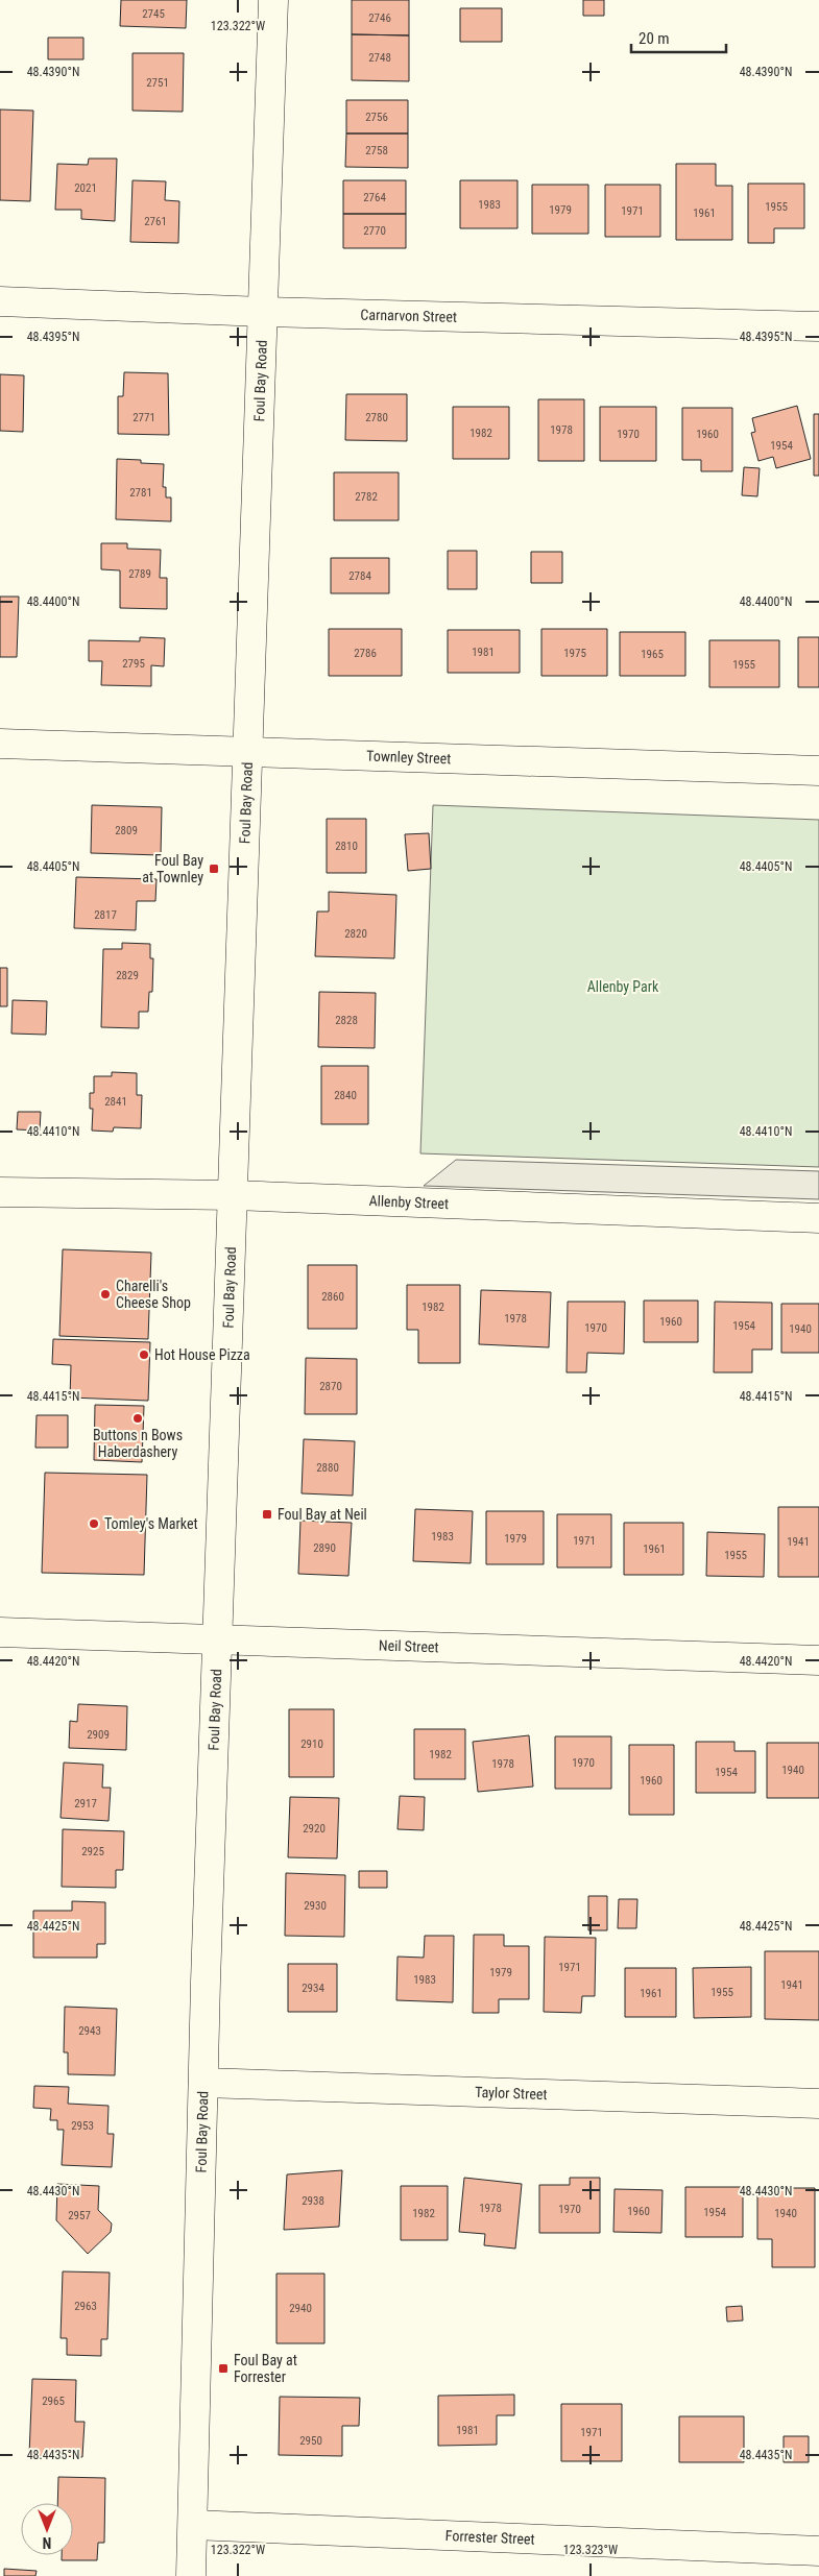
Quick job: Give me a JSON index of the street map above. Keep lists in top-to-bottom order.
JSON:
{
  "streets": {
    "street": [
      "Carnarvon Street",
      "Foul Bay Road",
      "Townley Street",
      "Allenby Street",
      "Neil Street",
      "Taylor Street",
      "Forrester Street"
    ]
  },
  "crossings": [
    ["Carnarvon Street", "Foul Bay Road"],
    ["Foul Bay Road", "Townley Street"],
    ["Foul Bay Road", "Allenby Street"],
    ["Foul Bay Road", "Neil Street"],
    ["Foul Bay Road", "Taylor Street"],
    ["Foul Bay Road", "Forrester Street"]
  ],
  "parks": ["Allenby Park"],
  "places": {
    "transit": ["Foul Bay at Townley", "Foul Bay at Neil", "Foul Bay at Forrester"],
    "other": [
      "Charelli's Cheese Shop",
      "Hot House Pizza",
      "Buttons n Bows Haberdashery",
      "Tomley's Market"
    ]
  },
  "house_numbers": [
    "2745",
    "2746",
    "2748",
    "2751",
    "2756",
    "2758",
    "2021",
    "2764",
    "1983",
    "1955",
    "1979",
    "1971",
    "1961",
    "2761",
    "2770",
    "2771",
    "2780",
    "1978",
    "1982",
    "1970",
    "1960",
    "1954",
    "2781",
    "2782",
    "2789",
    "2784",
    "1981",
    "2786",
    "1975",
    "1965",
    "2795",
    "1955",
    "2809",
    "2810",
    "2817",
    "2820",
    "2829",
    "2828",
    "2840",
    "2841",
    "2860",
    "1982",
    "1978",
    "1960",
    "1954",
    "1970",
    "1940",
    "2870",
    "2880",
    "1983",
    "1979",
    "1971",
    "1941",
    "2890",
    "1961",
    "1955",
    "2909",
    "2910",
    "1982",
    "1970",
    "1978",
    "1940",
    "1954",
    "1960",
    "2917",
    "2920",
    "2925",
    "2930",
    "1971",
    "1979",
    "1983",
    "1941",
    "2934",
    "1955",
    "1961",
    "2943",
    "2953",
    "2938",
    "1978",
    "1970",
    "1960",
    "1954",
    "1982",
    "1940",
    "2957",
    "2963",
    "2940",
    "2965",
    "1981",
    "1971",
    "2950"
  ],
  "scale_bar": "20 m",
  "north": "bottom",
  "coordinates": [
    "123.322°W",
    "48.4390°N",
    "48.4395°N",
    "48.4400°N",
    "48.4405°N",
    "48.4410°N",
    "48.4415°N",
    "48.4420°N",
    "48.4425°N",
    "48.4430°N",
    "48.4435°N",
    "123.323°W"
  ]
}
